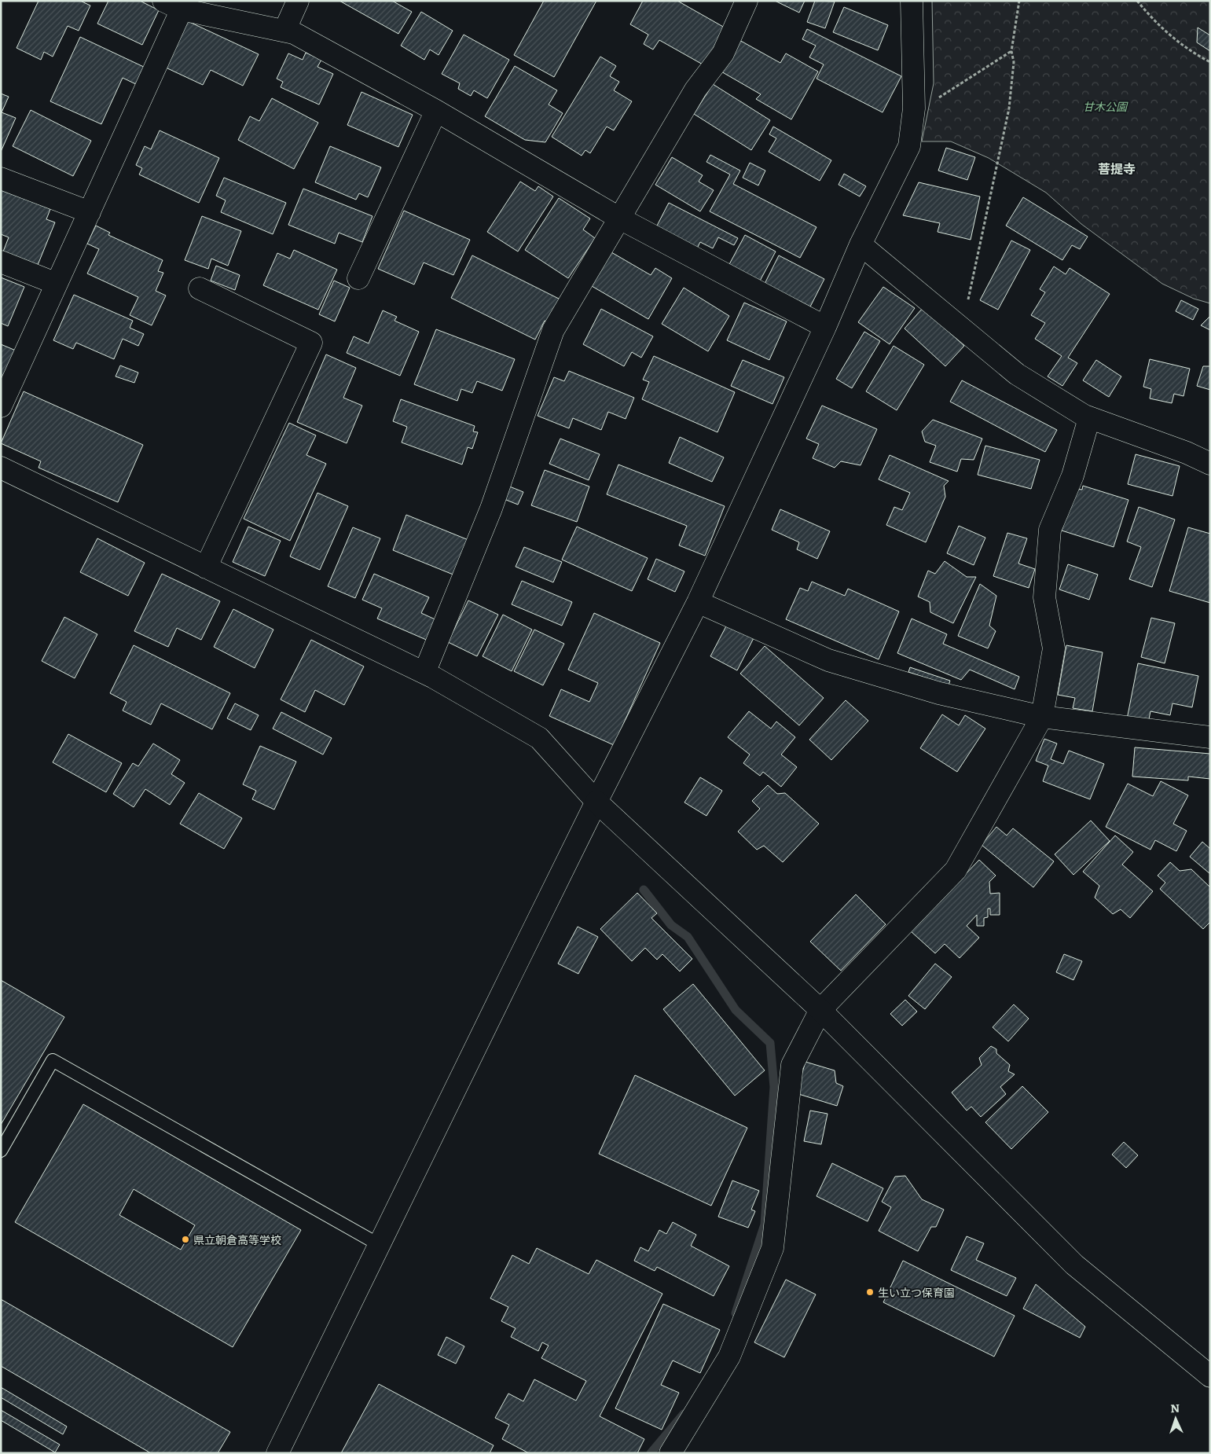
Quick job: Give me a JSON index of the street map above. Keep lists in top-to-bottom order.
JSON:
{
  "districts": ["菩提寺"],
  "parks": ["甘木公園"],
  "places": ["県立朝倉高等学校", "生い立つ保育園"],
  "north": "top"
}
